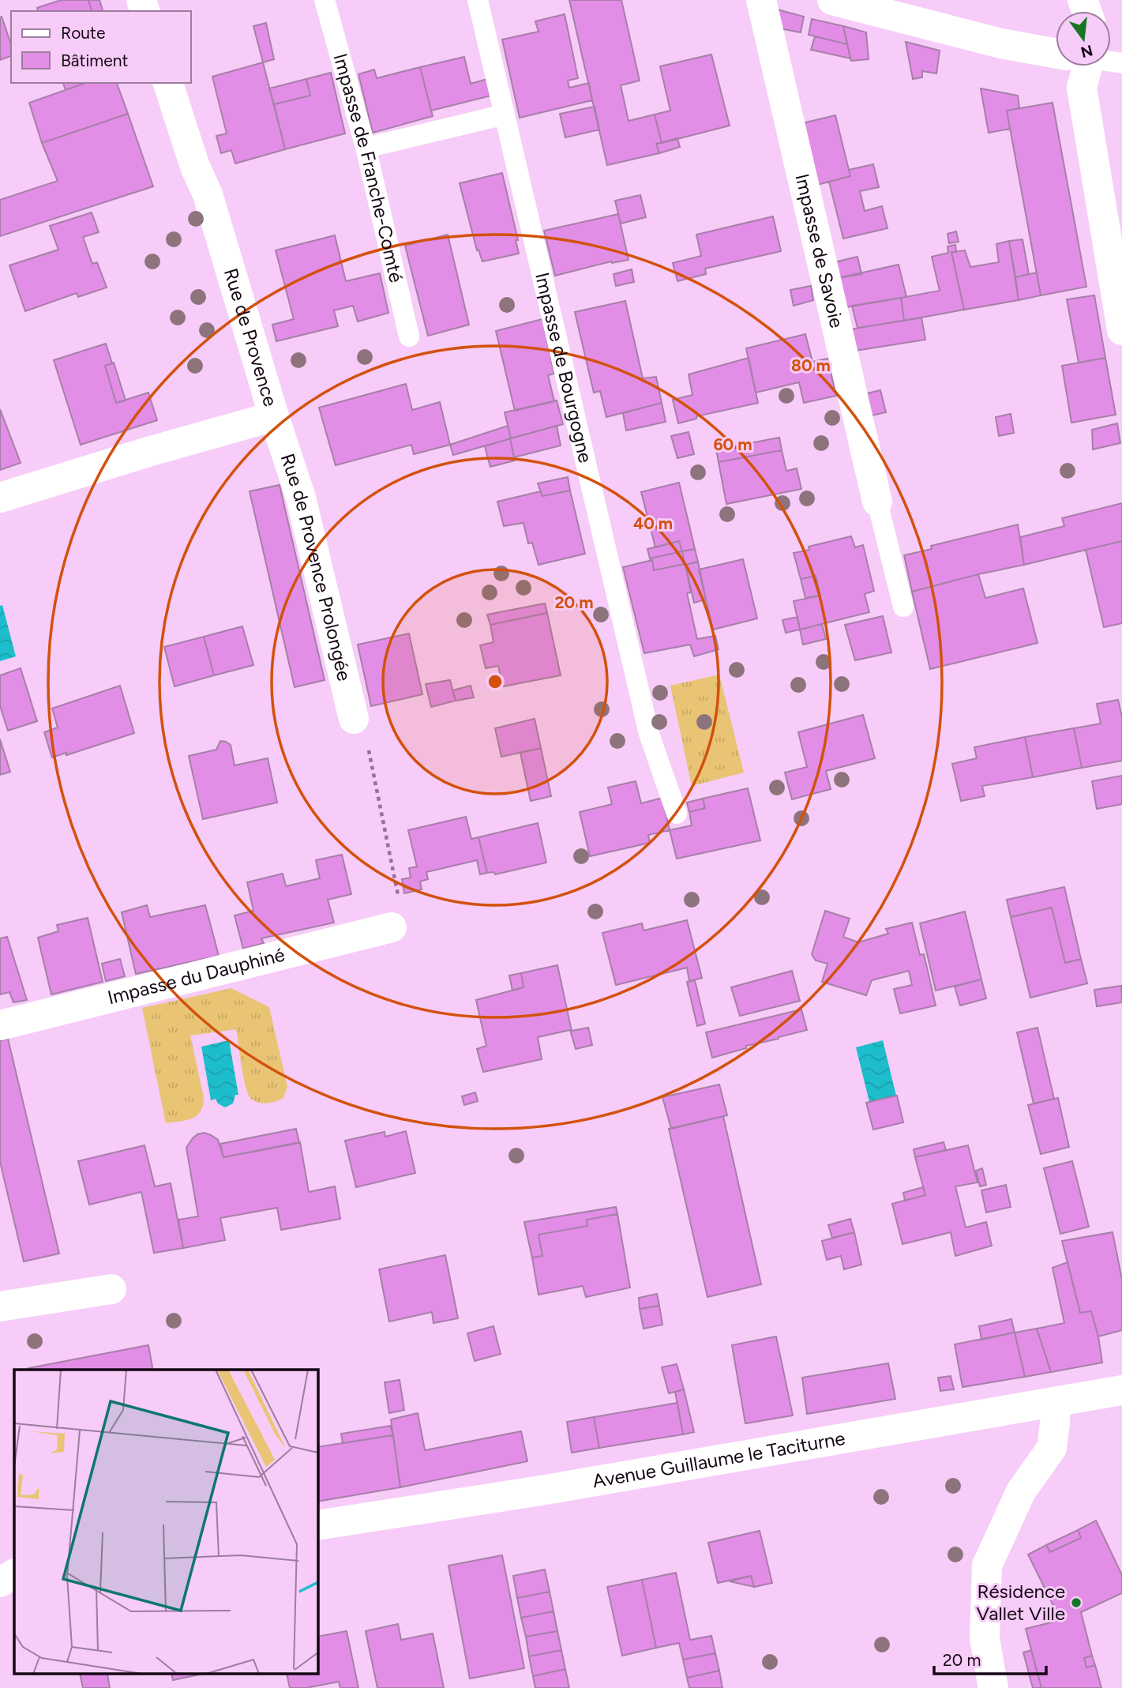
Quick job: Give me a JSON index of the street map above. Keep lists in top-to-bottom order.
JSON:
{
  "streets": {
    "street": [
      "Impasse de Savoie",
      "Rue de Provence",
      "Rue de Provence Prolongée",
      "Impasse du Dauphiné",
      "Avenue Guillaume le Taciturne"
    ],
    "lane": ["Impasse de Franche-Comté", "Impasse de Bourgogne"]
  },
  "crossings": [
    ["Rue de Provence", "Rue de Provence Prolongée"]
  ],
  "places": ["Résidence Vallet Ville"],
  "legend": ["Route", "Bâtiment"],
  "scale_bar": "20 m",
  "north": "bottom",
  "rings": [
    "80 m",
    "60 m",
    "40 m",
    "20 m"
  ]
}
